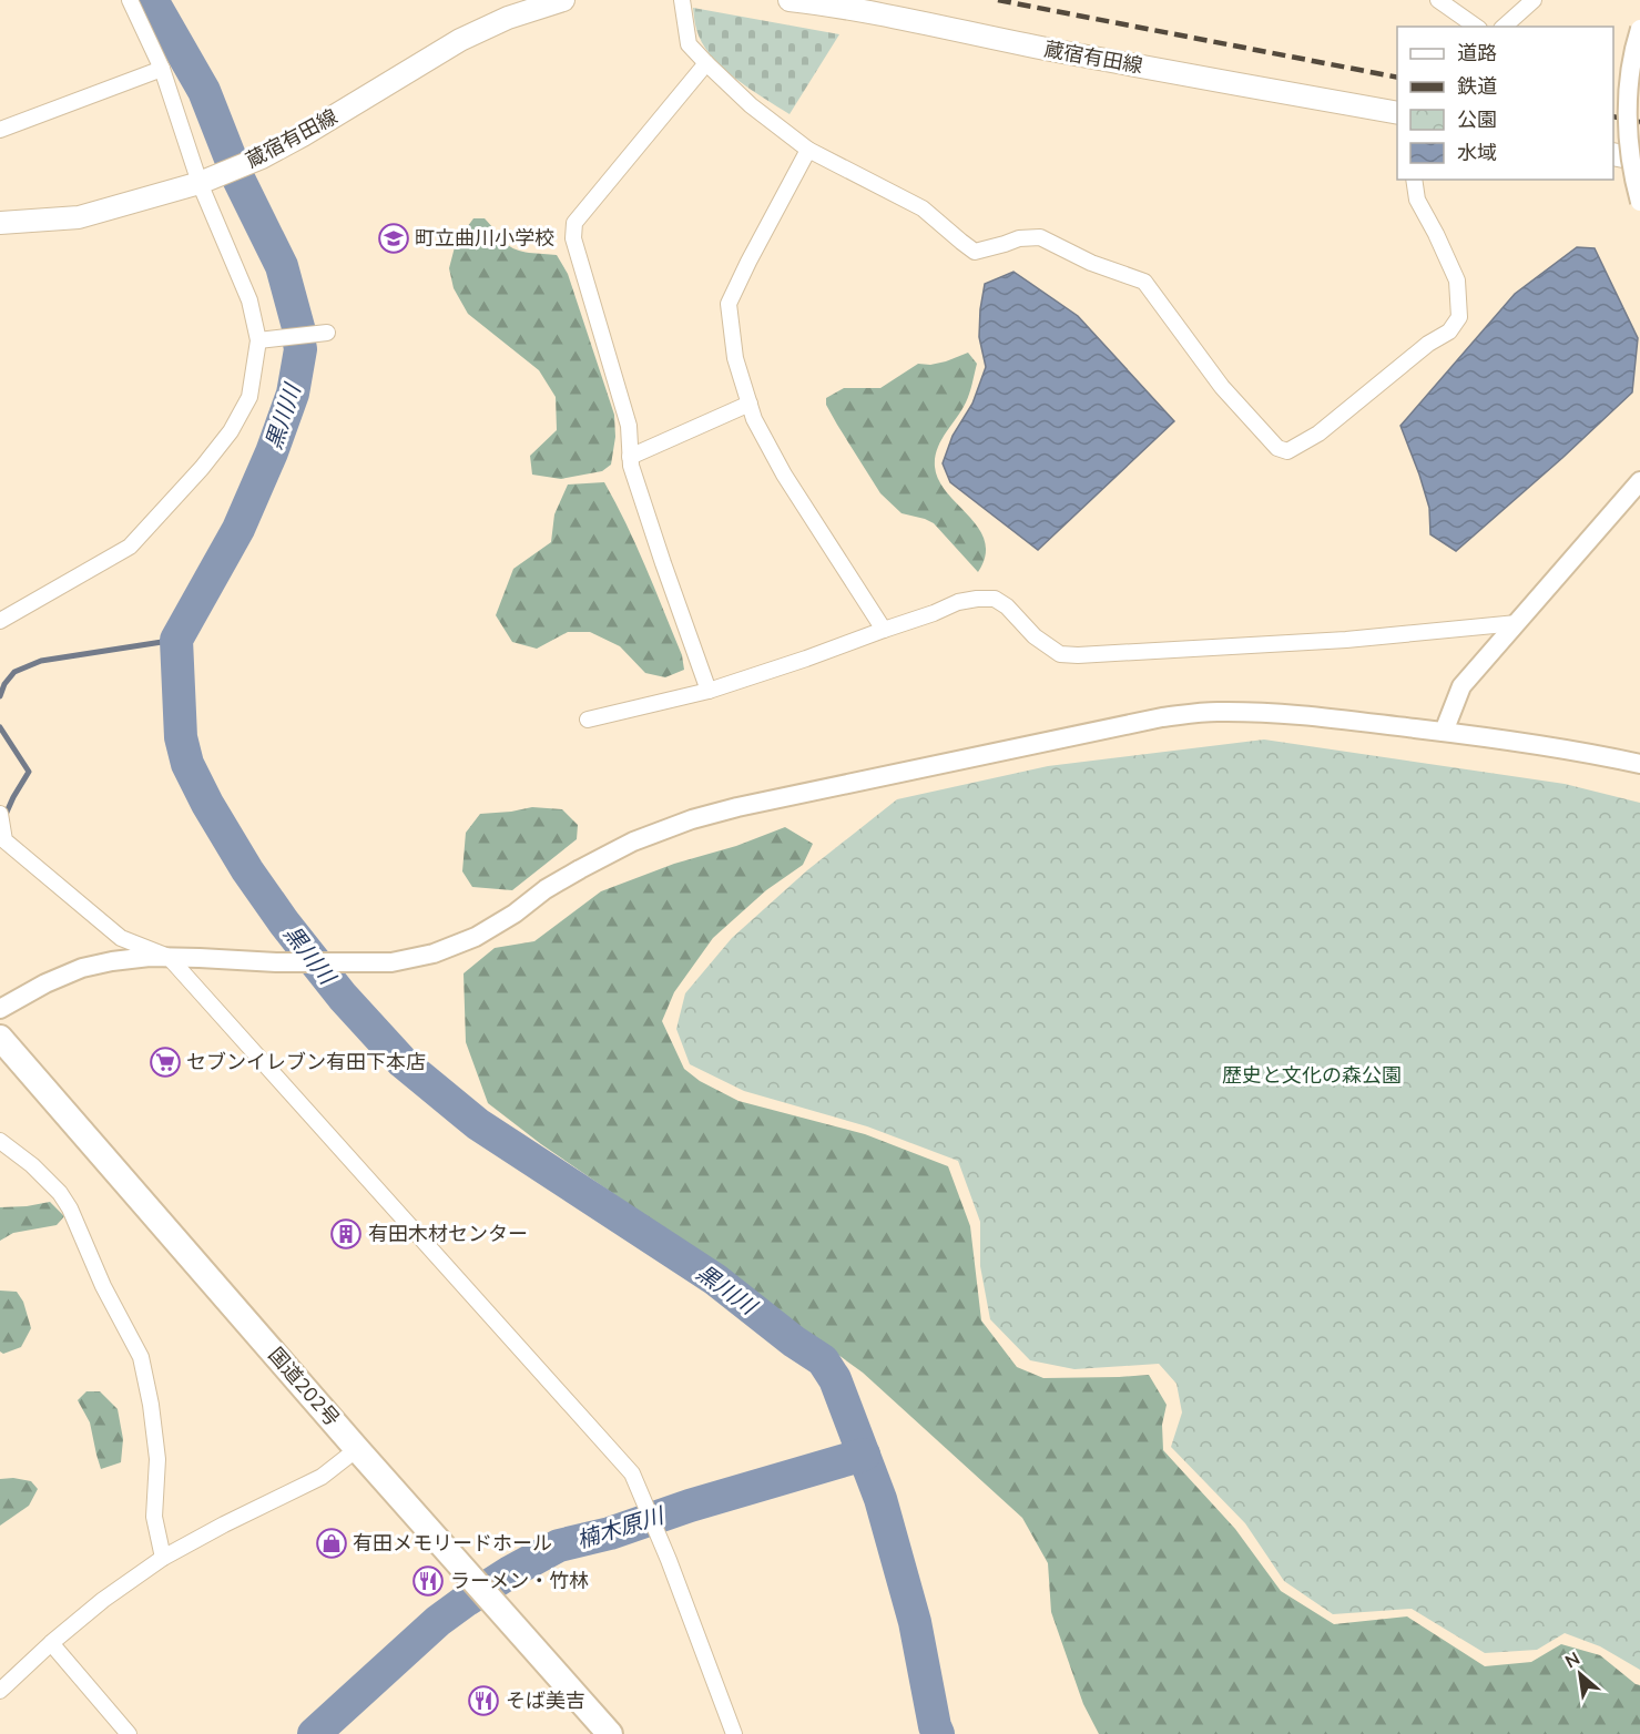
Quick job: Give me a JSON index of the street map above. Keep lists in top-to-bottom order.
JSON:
{
  "streets": {
    "highway": ["国道202号"],
    "main road": ["蔵宿有田線"]
  },
  "water": ["黒川川", "楠木原川"],
  "parks": ["歴史と文化の森公園"],
  "places": {
    "school or university": ["町立曲川小学校"],
    "supermarket": ["セブンイレブン有田下本店"],
    "building": ["有田木材センター"],
    "shop": ["有田メモリードホール"],
    "restaurant": ["ラーメン・竹林", "そば美吉"]
  },
  "legend": [
    "道路",
    "鉄道",
    "公園",
    "水域"
  ],
  "north": "top left"
}
